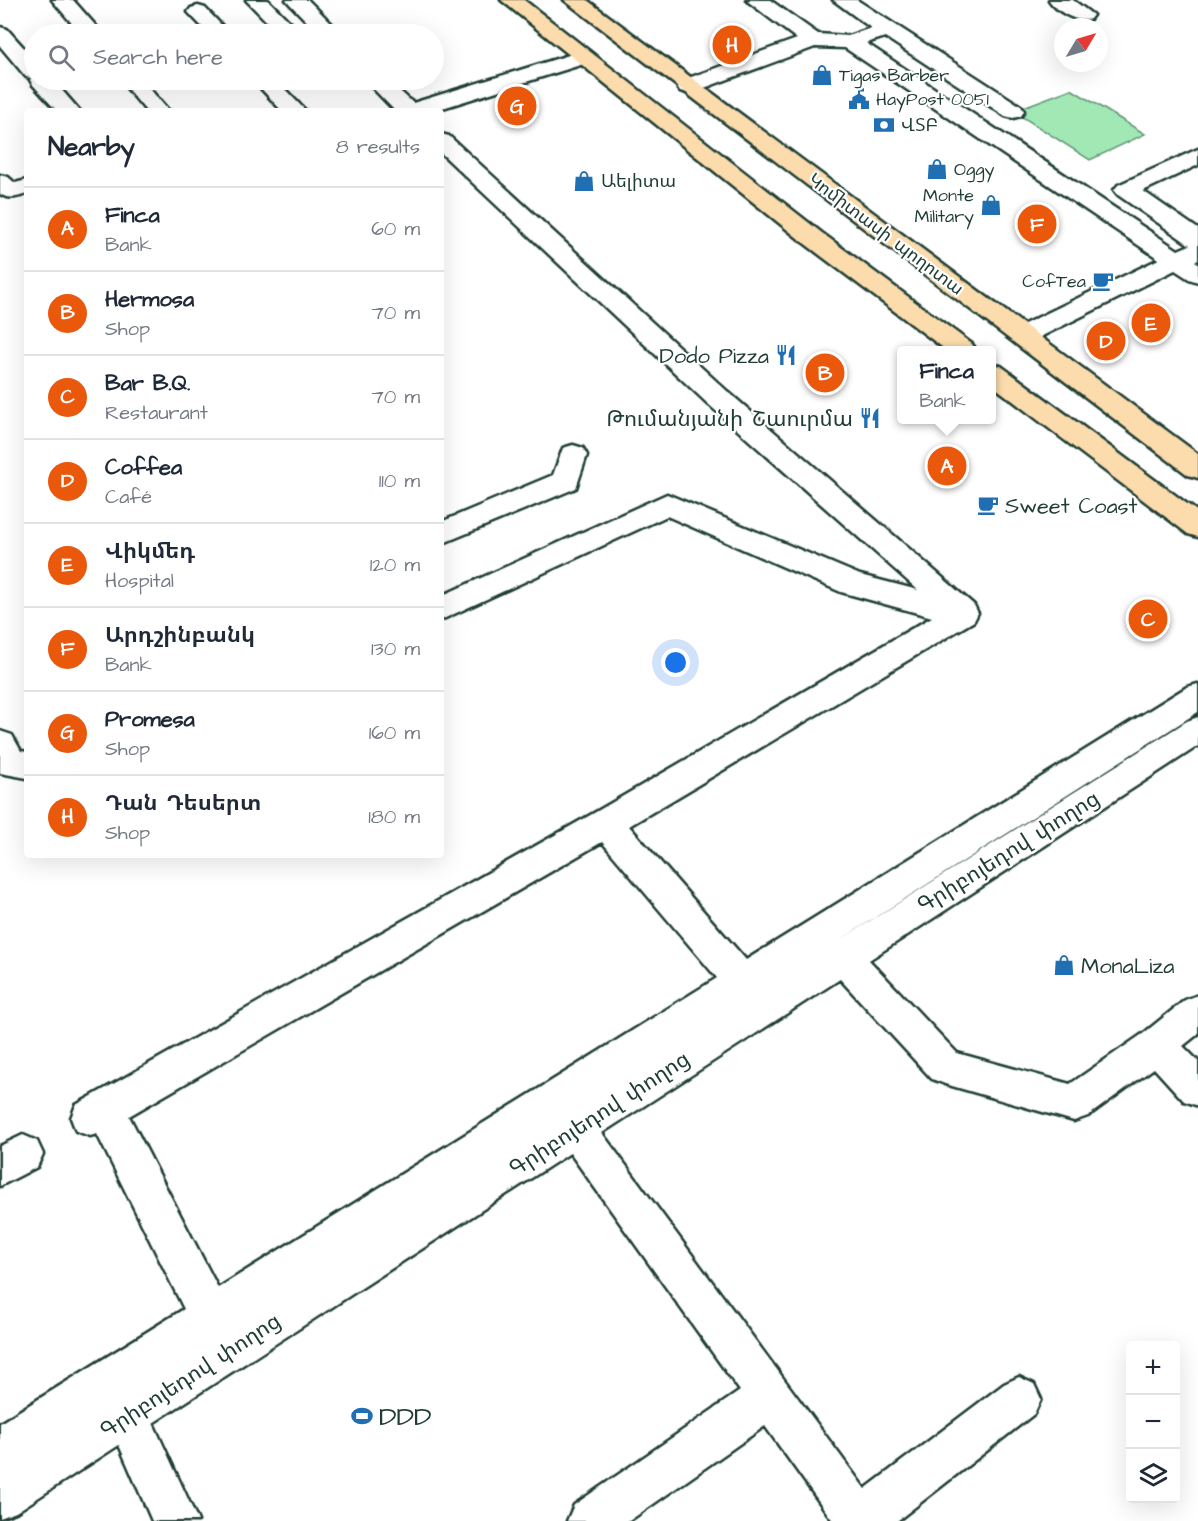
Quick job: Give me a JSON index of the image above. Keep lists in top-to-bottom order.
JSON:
{
  "streets": {
    "main road": ["Կոմիտասի պողոտա"],
    "street": ["Գրիբոյեդով փողոց"]
  },
  "places": {
    "shop": [
      "Tigas Barber",
      "Oggy",
      "Աելիտա",
      "Monte Military",
      "MonaLiza"
    ],
    "public building": ["HayPost 0051"],
    "bank": ["ՎՏԲ"],
    "cafe": ["CofTea", "Sweet Coast"],
    "restaurant": ["Dodo Pizza", "Թումանյանի Շաուրմա"],
    "sports": ["DDD"]
  },
  "north": "top right",
  "page": {
    "pins": [
      "H",
      "G",
      "F",
      "E",
      "D",
      "B",
      "A",
      "C"
    ],
    "search": "Search here",
    "heading": ["Nearby", "8 results"],
    "list": [
      {
        "mark": "A",
        "name": "Finca",
        "note": "Bank",
        "value": "60 m"
      },
      {
        "mark": "B",
        "name": "Hermosa",
        "note": "Shop",
        "value": "70 m"
      },
      {
        "mark": "C",
        "name": "Bar B.Q.",
        "note": "Restaurant",
        "value": "70 m"
      },
      {
        "mark": "D",
        "name": "Coffea",
        "note": "Café",
        "value": "110 m"
      },
      {
        "mark": "E",
        "name": "Վիկմեդ",
        "note": "Hospital",
        "value": "120 m"
      },
      {
        "mark": "F",
        "name": "Արդշինբանկ",
        "note": "Bank",
        "value": "130 m"
      },
      {
        "mark": "G",
        "name": "Promesa",
        "note": "Shop",
        "value": "160 m"
      },
      {
        "mark": "H",
        "name": "Դան Դեսերտ",
        "note": "Shop",
        "value": "180 m"
      }
    ],
    "popup": ["Finca", "Bank"],
    "map_buttons": ["+", "−"]
  }
}
